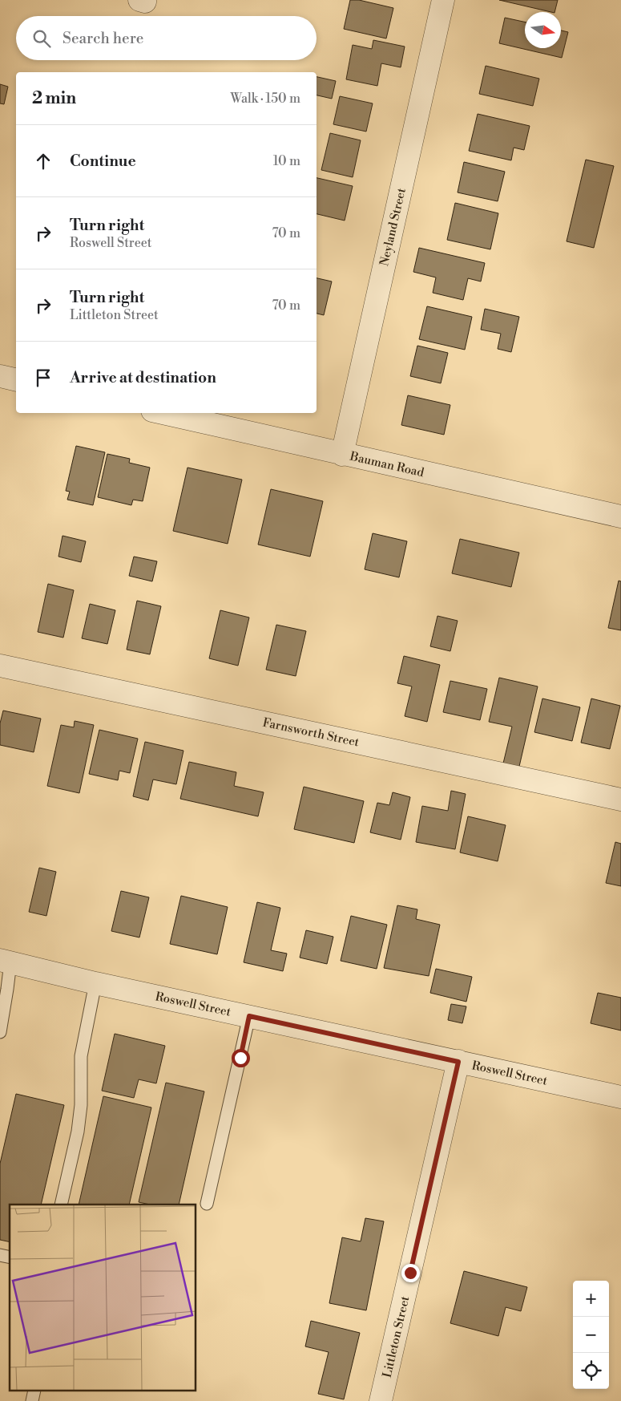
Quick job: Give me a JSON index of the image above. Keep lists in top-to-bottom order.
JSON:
{
  "streets": {
    "street": [
      "Neyland Street",
      "Bauman Road",
      "Farnsworth Street",
      "Roswell Street",
      "Littleton Street"
    ]
  },
  "crossings": [
    ["Neyland Street", "Bauman Road"],
    ["Roswell Street", "Littleton Street"]
  ],
  "north": "right",
  "page": {
    "search": "Search here",
    "heading": ["2 min", "Walk · 150 m"],
    "list": [
      ["Continue", "10 m"],
      ["Turn right", "Roswell Street", "70 m"],
      ["Turn right", "Littleton Street", "70 m"],
      "Arrive at destination"
    ],
    "map_buttons": ["+", "−"]
  }
}
